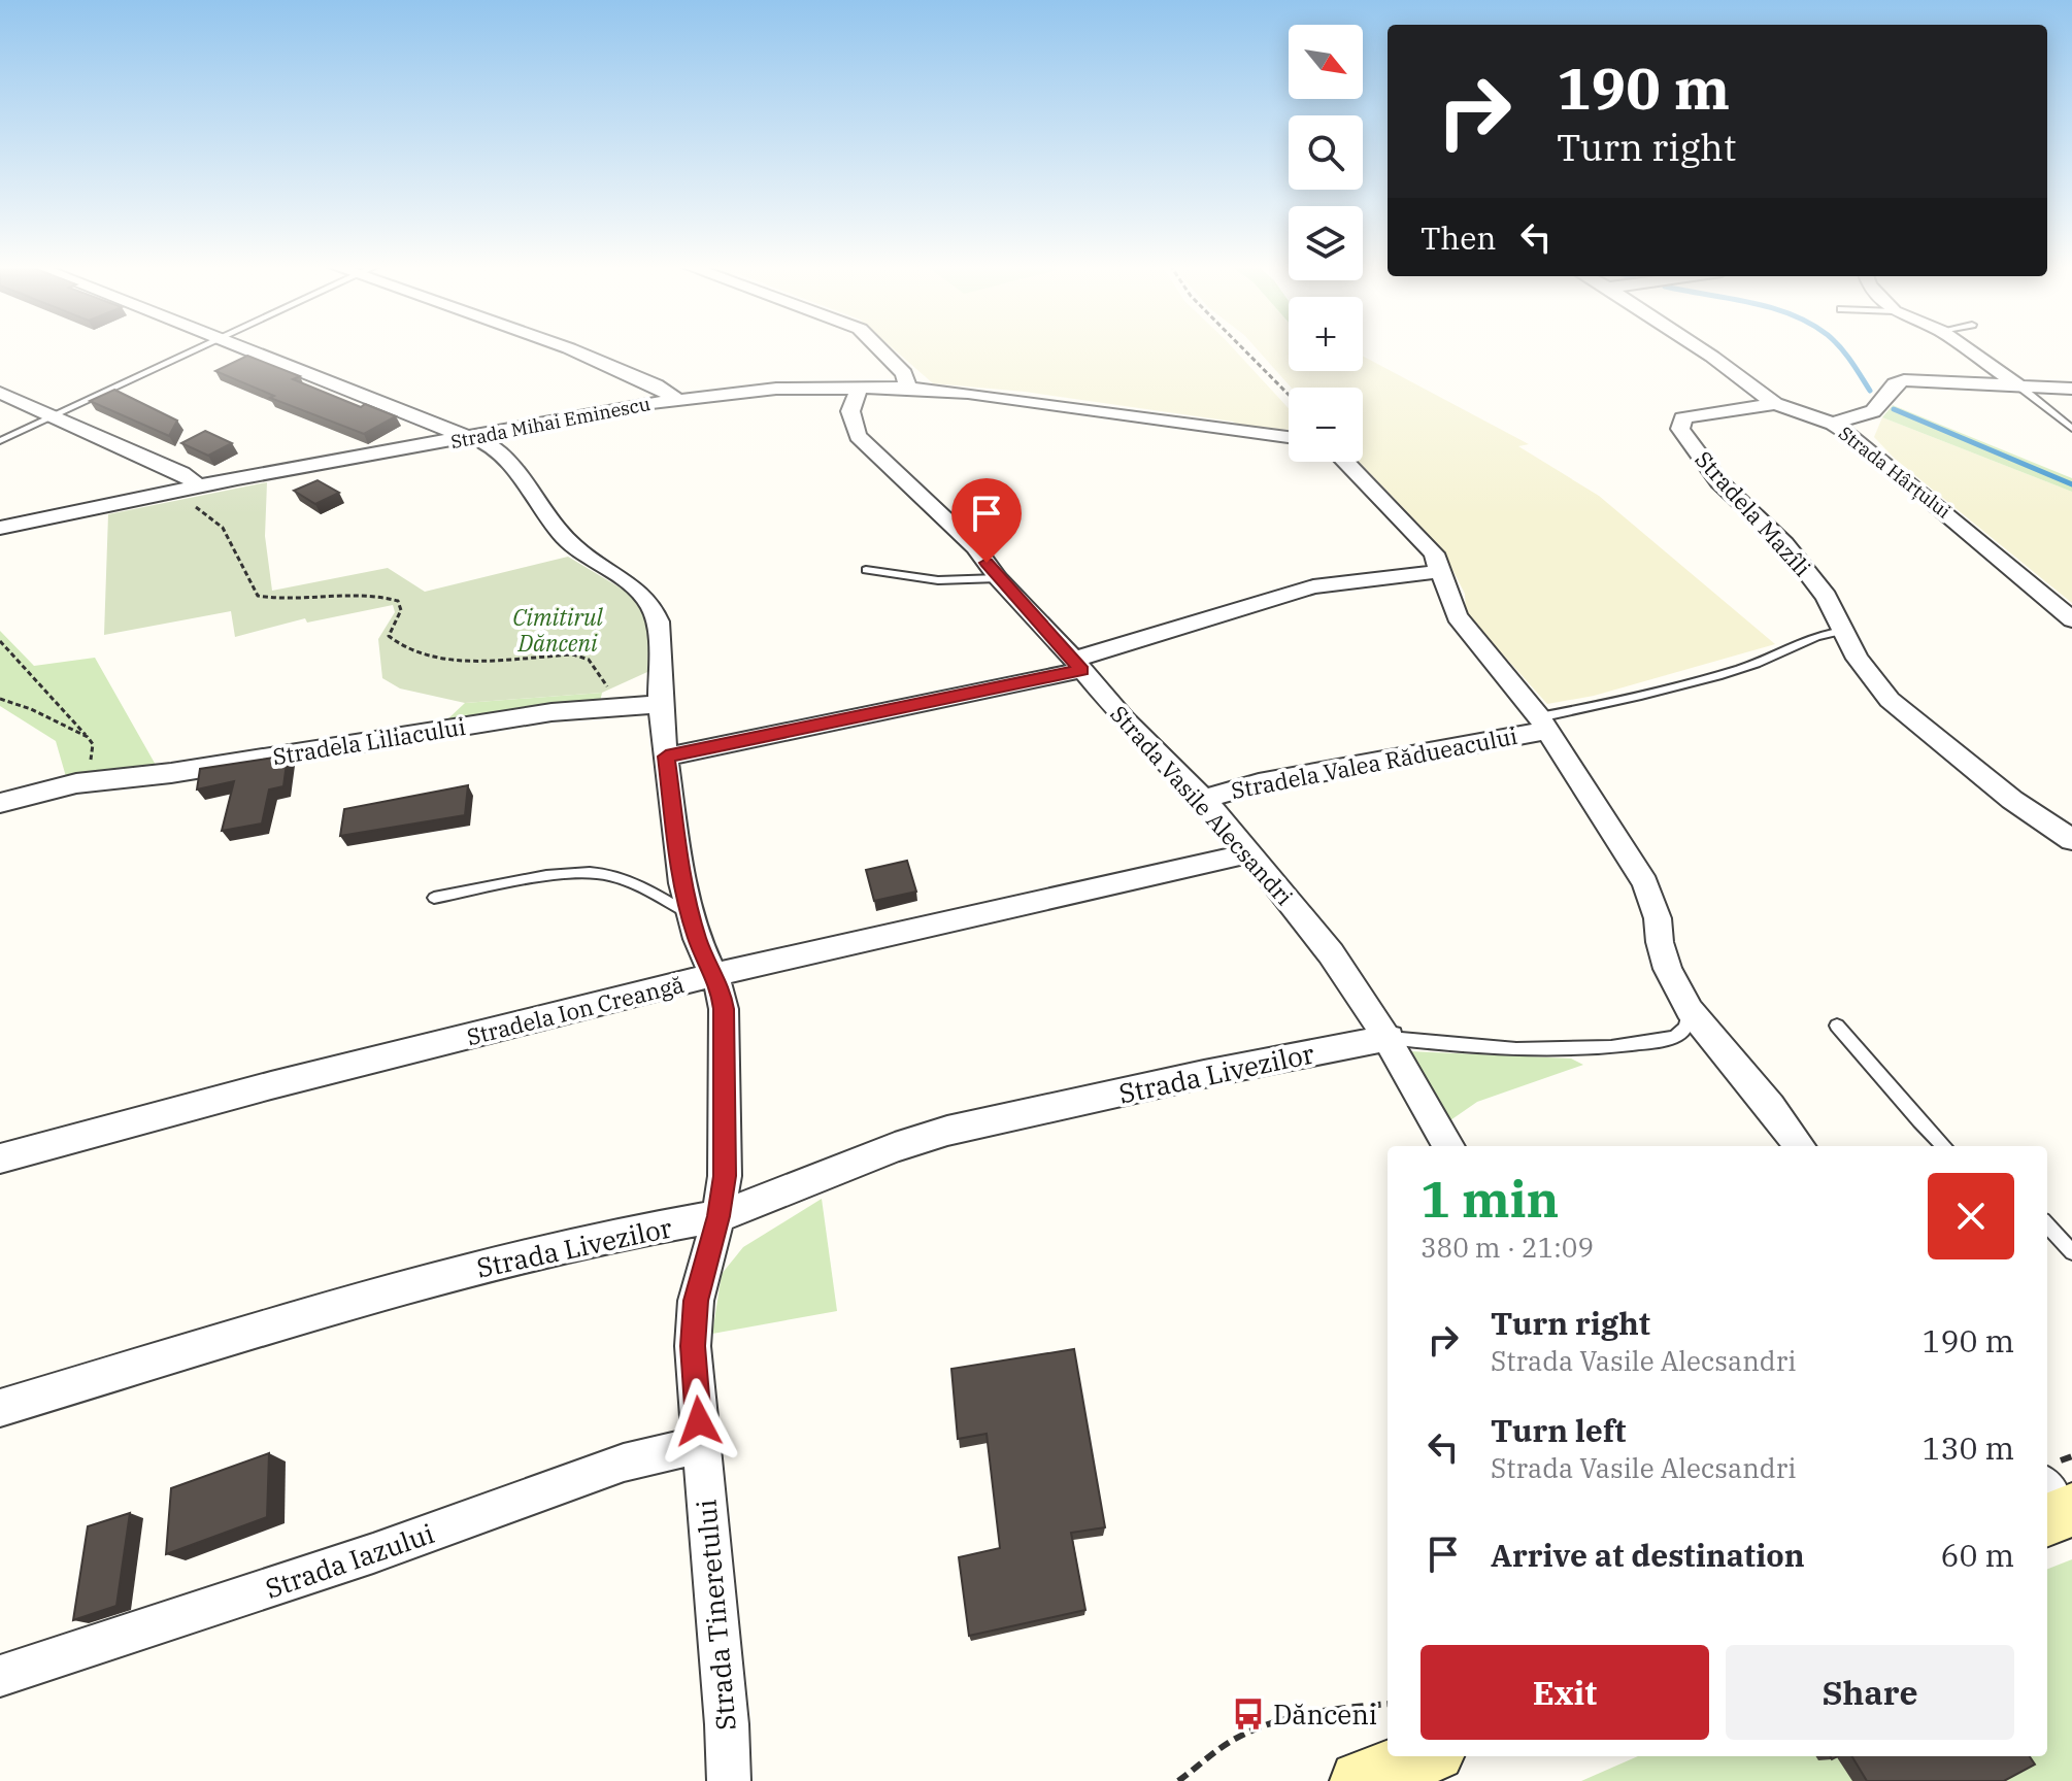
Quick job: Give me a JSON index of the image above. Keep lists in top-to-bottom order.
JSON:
{
  "streets": {
    "street": [
      "Strada Mihai Eminescu",
      "Strada Hârțului",
      "Stradela Mazîli",
      "Stradela Liliacului",
      "Stradela Valea Rădueacului",
      "Strada Vasile Alecsandri",
      "Stradela Ion Creangă",
      "Strada Livezilor",
      "Strada Iazului",
      "Strada Tineretului"
    ]
  },
  "crossings": [
    ["Strada Mihai Eminescu", "Strada Vasile Alecsandri"],
    ["Strada Mihai Eminescu", "Strada Tineretului"],
    ["Strada Hârțului", "Stradela Mazîli"],
    ["Stradela Liliacului", "Strada Tineretului"],
    ["Stradela Valea Rădueacului", "Strada Vasile Alecsandri"],
    ["Strada Vasile Alecsandri", "Stradela Ion Creangă"],
    ["Strada Vasile Alecsandri", "Strada Livezilor"],
    ["Stradela Ion Creangă", "Strada Tineretului"],
    ["Strada Livezilor", "Strada Tineretului"],
    ["Strada Iazului", "Strada Tineretului"]
  ],
  "parks": ["Cimitirul Dănceni"],
  "places": {
    "bus stop": ["Dănceni"]
  },
  "north": "bottom right",
  "page": {
    "map_buttons": ["+", "−"],
    "turn": ["190 m", "Turn right"],
    "then": "Then",
    "heading": ["1 min", "380 m · 21:09"],
    "list": [
      {
        "name": "Turn right",
        "note": "Strada Vasile Alecsandri",
        "value": "190 m"
      },
      {
        "name": "Turn left",
        "note": "Strada Vasile Alecsandri",
        "value": "130 m"
      },
      {
        "name": "Arrive at destination",
        "value": "60 m"
      }
    ],
    "buttons": ["Exit", "Share"]
  }
}
